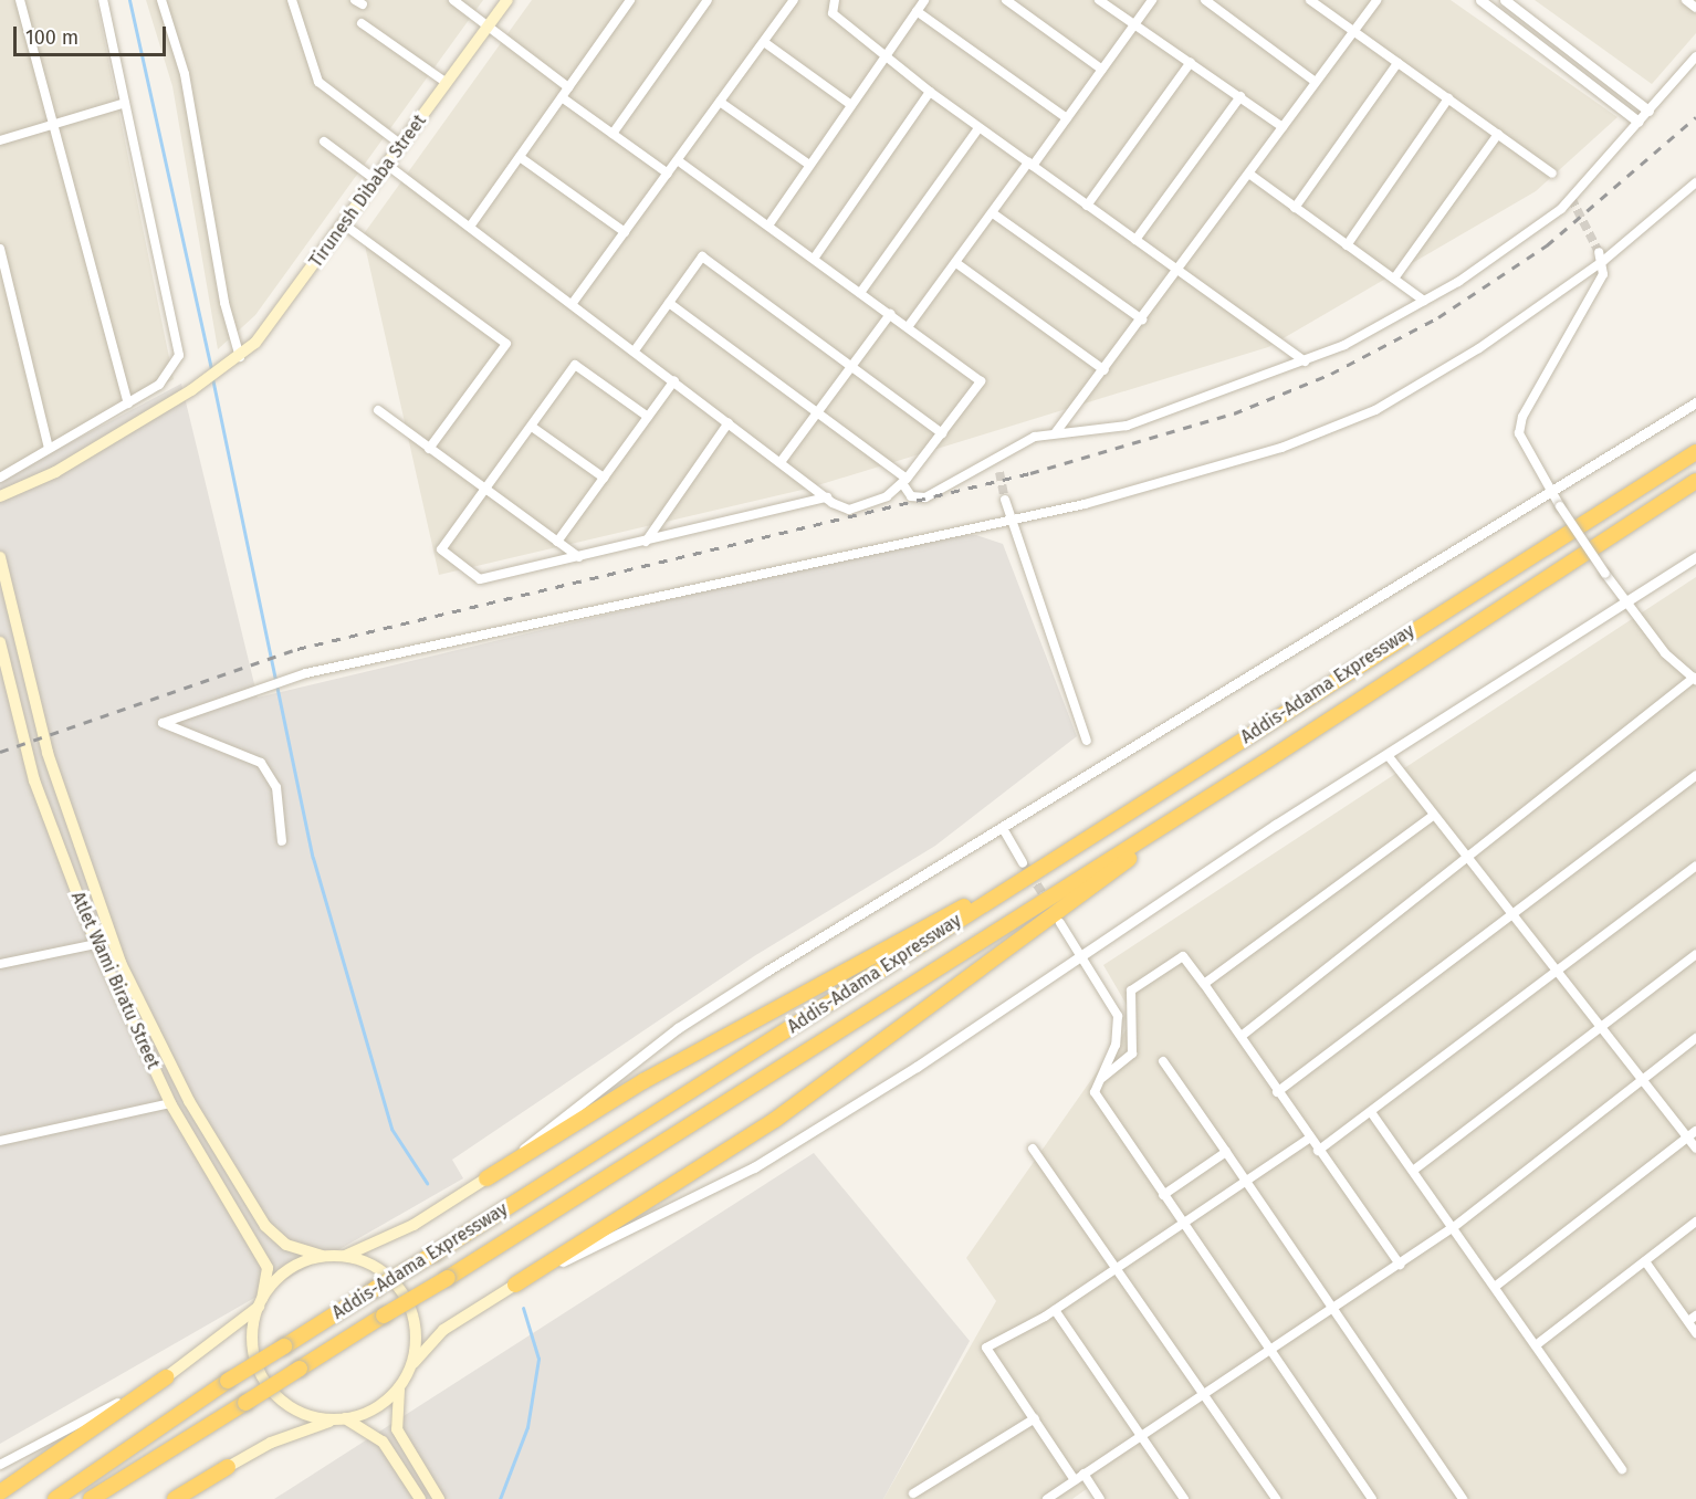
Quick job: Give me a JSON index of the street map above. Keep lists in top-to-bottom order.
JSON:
{
  "streets": {
    "highway": ["Addis-Adama Expressway"],
    "main road": ["Tirunesh Dibaba Street", "Atlet Wami Biratu Street"]
  },
  "scale_bar": "100 m"
}
